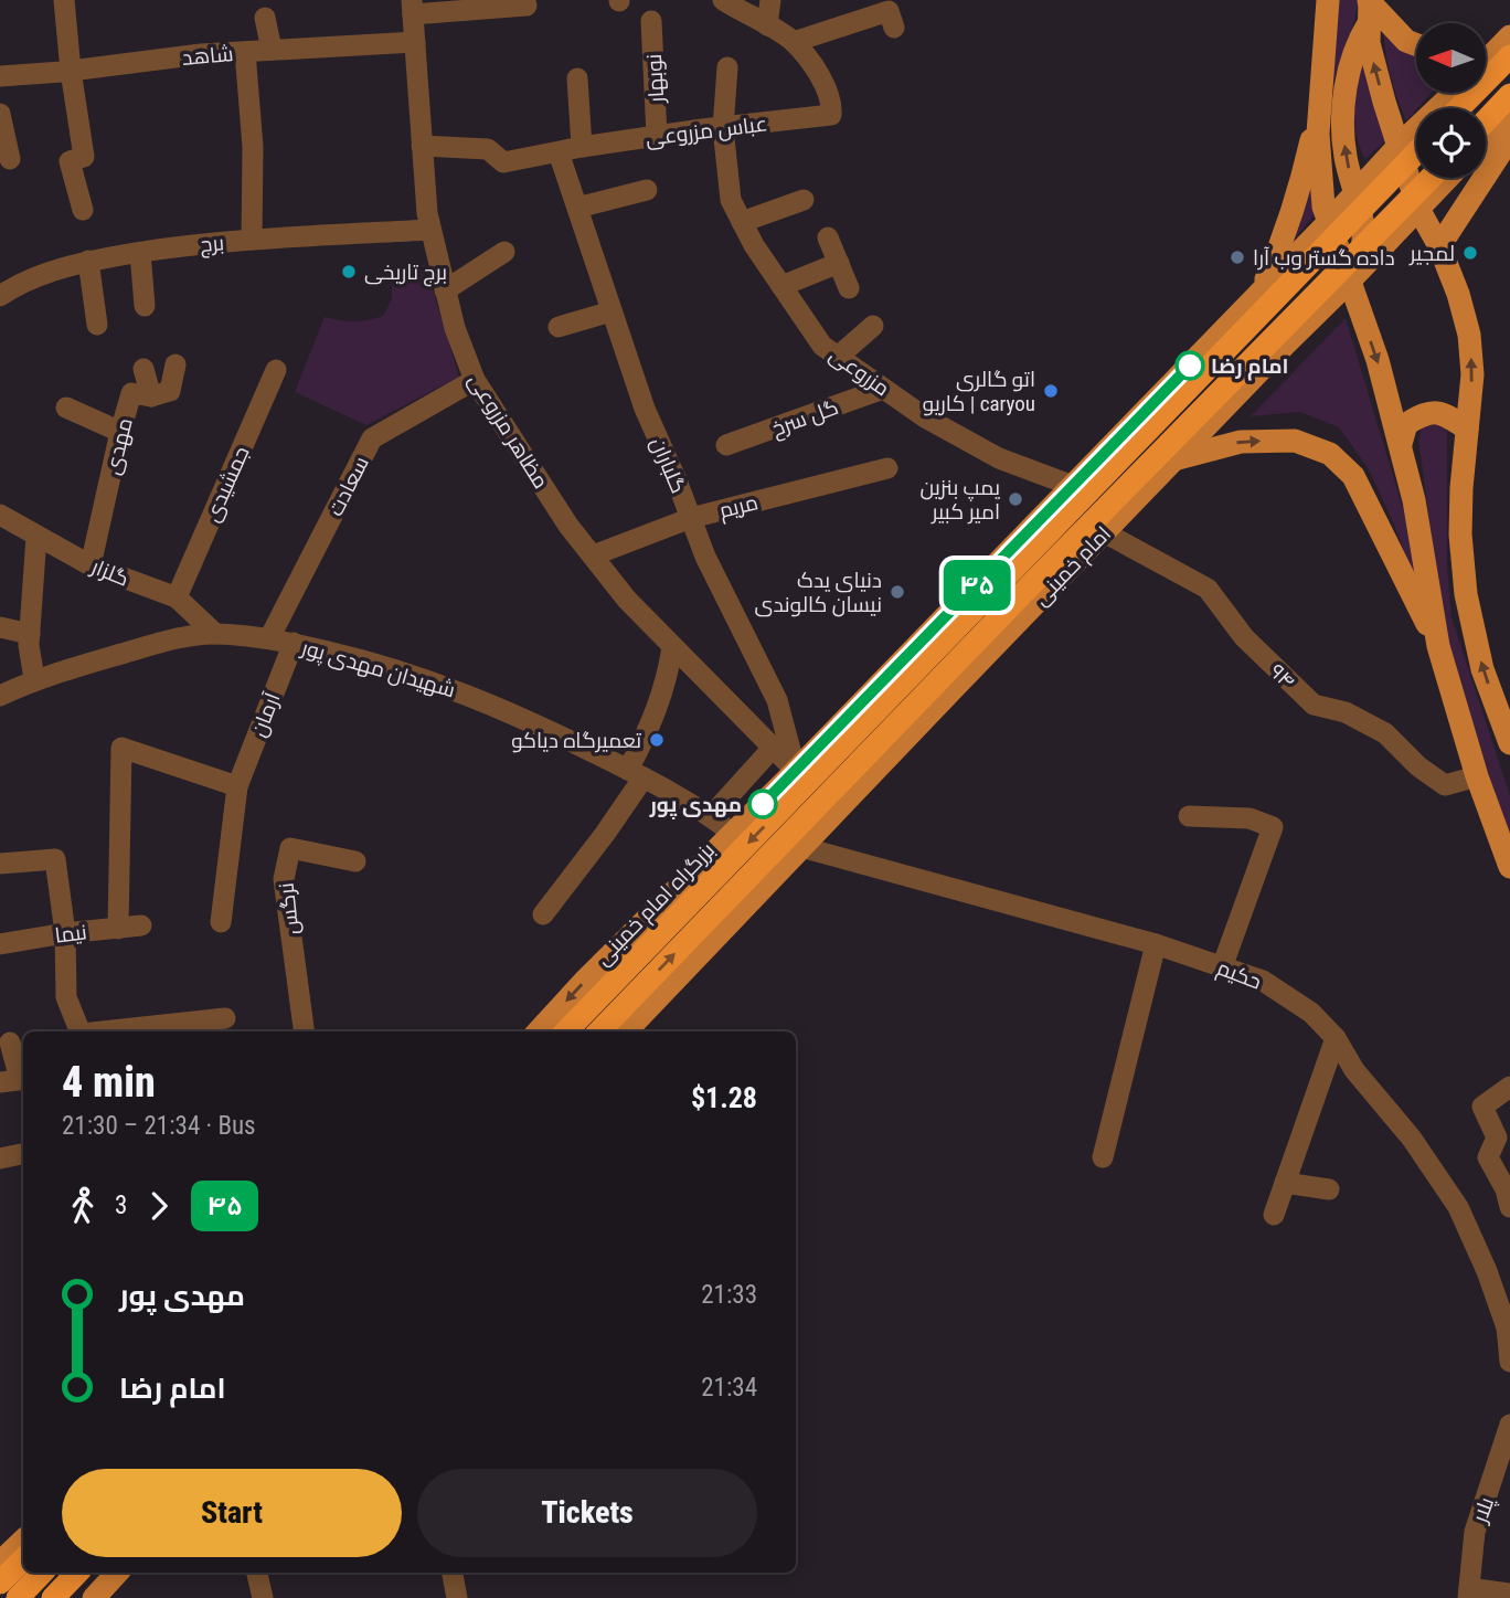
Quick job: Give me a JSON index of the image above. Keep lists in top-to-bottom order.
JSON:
{
  "streets": {
    "highway": ["بزرگراه امام خمینی"],
    "main road": ["امام خمینی"],
    "street": [
      "شاهد",
      "نوبهار",
      "عباس مزروعی",
      "برج",
      "مزروعی",
      "گل سرخ",
      "مظاهر مزروعی",
      "مهدی",
      "گلباران",
      "جمشیدی",
      "سعادت",
      "مریم",
      "گلزار",
      "شهیدان مهدی پور",
      "۹۴",
      "آرمان",
      "نرگس",
      "نیما",
      "حکیم",
      "پلار"
    ]
  },
  "crossings": [
    ["شاهد", "مظاهر مزروعی"],
    ["نوبهار", "عباس مزروعی"],
    ["عباس مزروعی", "مزروعی"],
    ["عباس مزروعی", "مظاهر مزروعی"],
    ["عباس مزروعی", "گلباران"],
    ["برج", "مظاهر مزروعی"],
    ["مزروعی", "گل سرخ"],
    ["مظاهر مزروعی", "گلباران"],
    ["مظاهر مزروعی", "سعادت"],
    ["مظاهر مزروعی", "مریم"],
    ["مهدی", "گلزار"],
    ["گلباران", "مریم"],
    ["جمشیدی", "گلزار"],
    ["سعادت", "شهیدان مهدی پور"],
    ["امام خمینی", "۹۴"],
    ["امام خمینی", "حکیم"],
    ["گلزار", "شهیدان مهدی پور"],
    ["شهیدان مهدی پور", "آرمان"]
  ],
  "places": [
    "لمجیر",
    "داده گستر وب آرا",
    "برج تاریخی",
    "امام رضا",
    "اتو گالری کاریو | caryou",
    "پمپ بنزین امیر کبیر",
    "دنیای یدک نیسان کالوندی",
    "تعمیرگاه دیاکو",
    "مهدی پور"
  ],
  "lines": ["bus line ۴۵"],
  "north": "left",
  "page": {
    "on_map": "۴۵",
    "heading": ["4 min", "21:30 – 21:34 · Bus", "$1.28"],
    "legs": ["3", "۴۵"],
    "list": [
      {
        "name": "مهدی پور",
        "value": "21:33"
      },
      {
        "name": "امام رضا",
        "value": "21:34"
      }
    ],
    "buttons": ["Start", "Tickets"]
  }
}
